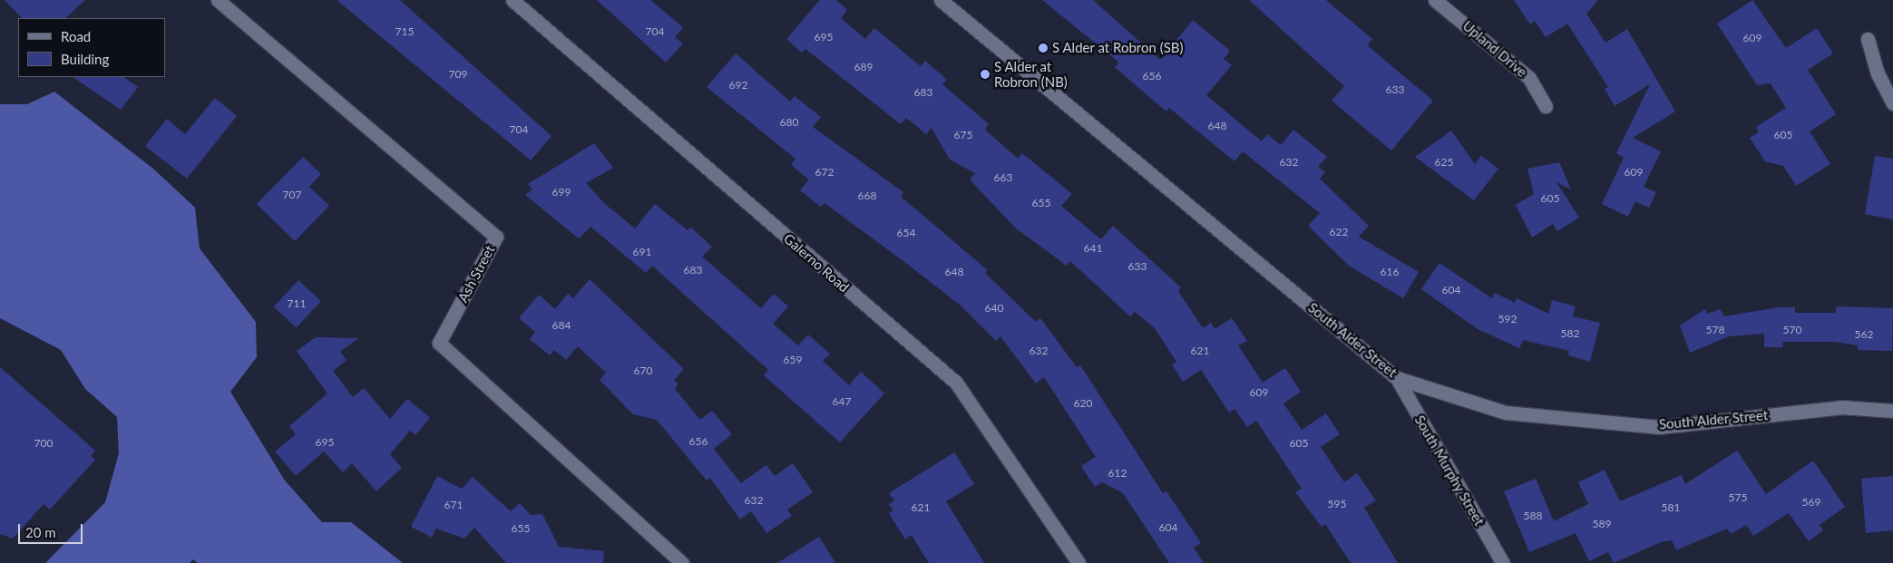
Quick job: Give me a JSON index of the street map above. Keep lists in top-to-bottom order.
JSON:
{
  "streets": {
    "street": [
      "Upland Drive",
      "Galerno Road",
      "Ash Street",
      "South Alder Street",
      "South Murphy Street"
    ]
  },
  "crossings": [
    ["South Alder Street", "South Murphy Street"]
  ],
  "places": ["S Alder at Robron (SB)", "S Alder at Robron (NB)"],
  "house_numbers": [
    "715",
    "704",
    "695",
    "609",
    "689",
    "709",
    "656",
    "692",
    "633",
    "683",
    "680",
    "648",
    "704",
    "675",
    "605",
    "632",
    "625",
    "672",
    "609",
    "663",
    "699",
    "707",
    "668",
    "605",
    "655",
    "622",
    "654",
    "641",
    "691",
    "633",
    "683",
    "648",
    "616",
    "604",
    "711",
    "640",
    "592",
    "684",
    "578",
    "570",
    "582",
    "562",
    "632",
    "621",
    "659",
    "670",
    "609",
    "647",
    "620",
    "656",
    "695",
    "700",
    "605",
    "612",
    "575",
    "632",
    "569",
    "595",
    "671",
    "621",
    "581",
    "588",
    "589",
    "604",
    "655"
  ],
  "legend": ["Road", "Building"],
  "scale_bar": "20 m"
}
